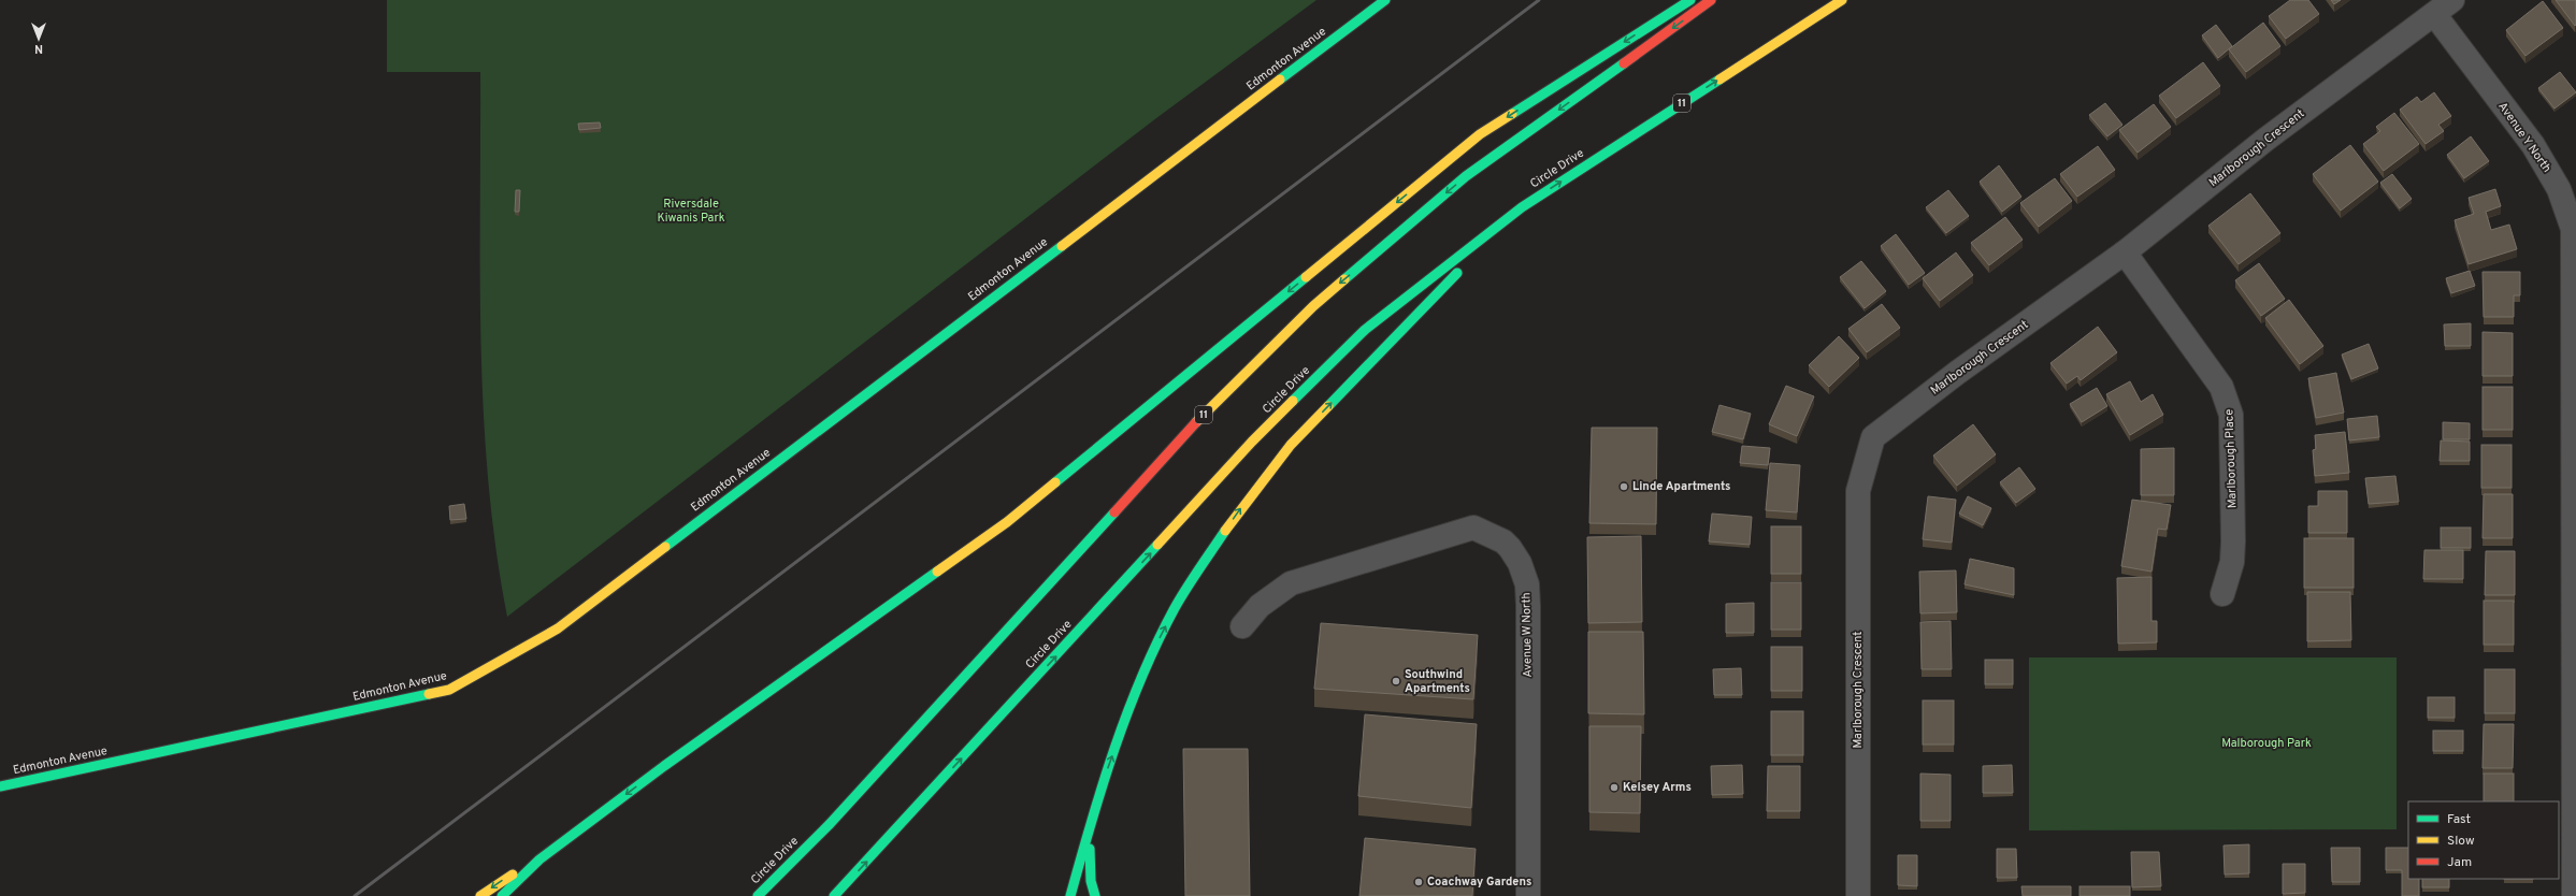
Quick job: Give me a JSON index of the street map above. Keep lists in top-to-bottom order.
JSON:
{
  "streets": {
    "main road": ["Edmonton Avenue", "11", "Circle Drive"],
    "street": [
      "Avenue Y North",
      "Marlborough Crescent",
      "Marlborough Place",
      "Avenue W North"
    ]
  },
  "crossings": [
    ["Avenue Y North", "Marlborough Crescent"],
    ["Marlborough Crescent", "Marlborough Place"]
  ],
  "parks": ["Riversdale Kiwanis Park", "Malborough Park"],
  "places": [
    "Linde Apartments",
    "Southwind Apartments",
    "Kelsey Arms",
    "Coachway Gardens"
  ],
  "legend": ["Fast", "Slow", "Jam"],
  "north": "bottom"
}
